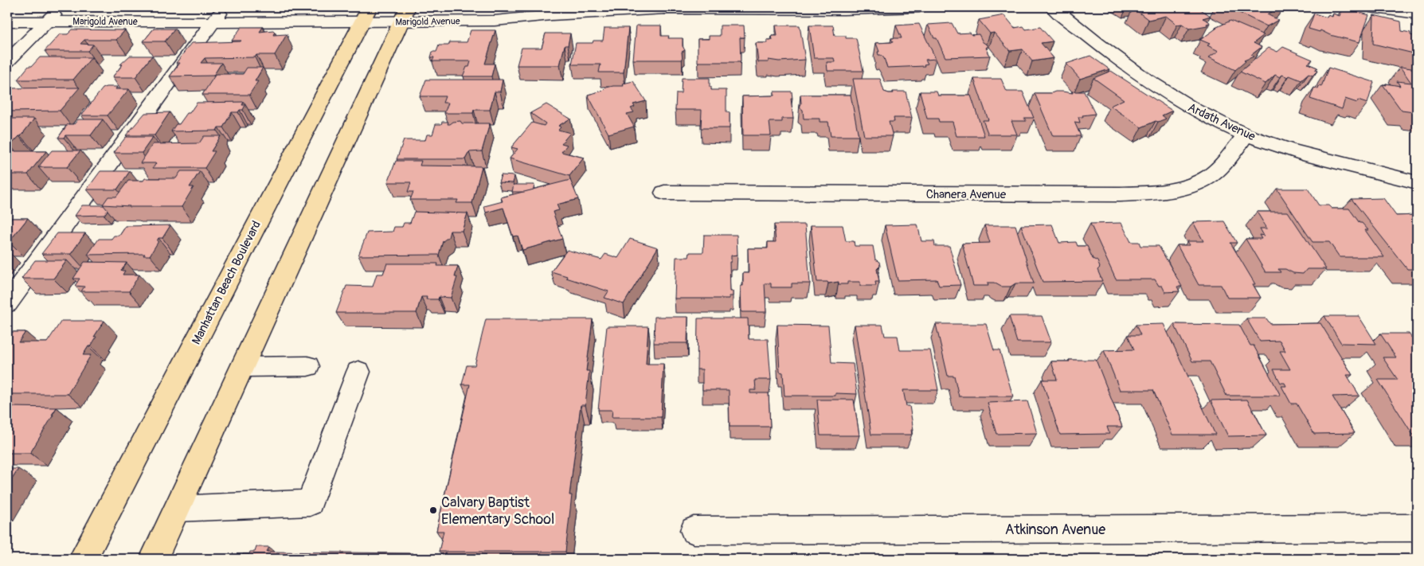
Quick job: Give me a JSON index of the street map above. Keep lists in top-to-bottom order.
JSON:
{
  "streets": {
    "main road": ["Manhattan Beach Boulevard"],
    "street": [
      "Marigold Avenue",
      "Ardath Avenue",
      "Chanera Avenue",
      "Atkinson Avenue"
    ]
  },
  "crossings": [
    ["Marigold Avenue", "Manhattan Beach Boulevard"],
    ["Ardath Avenue", "Chanera Avenue"]
  ],
  "places": ["Calvary Baptist Elementary School"]
}
